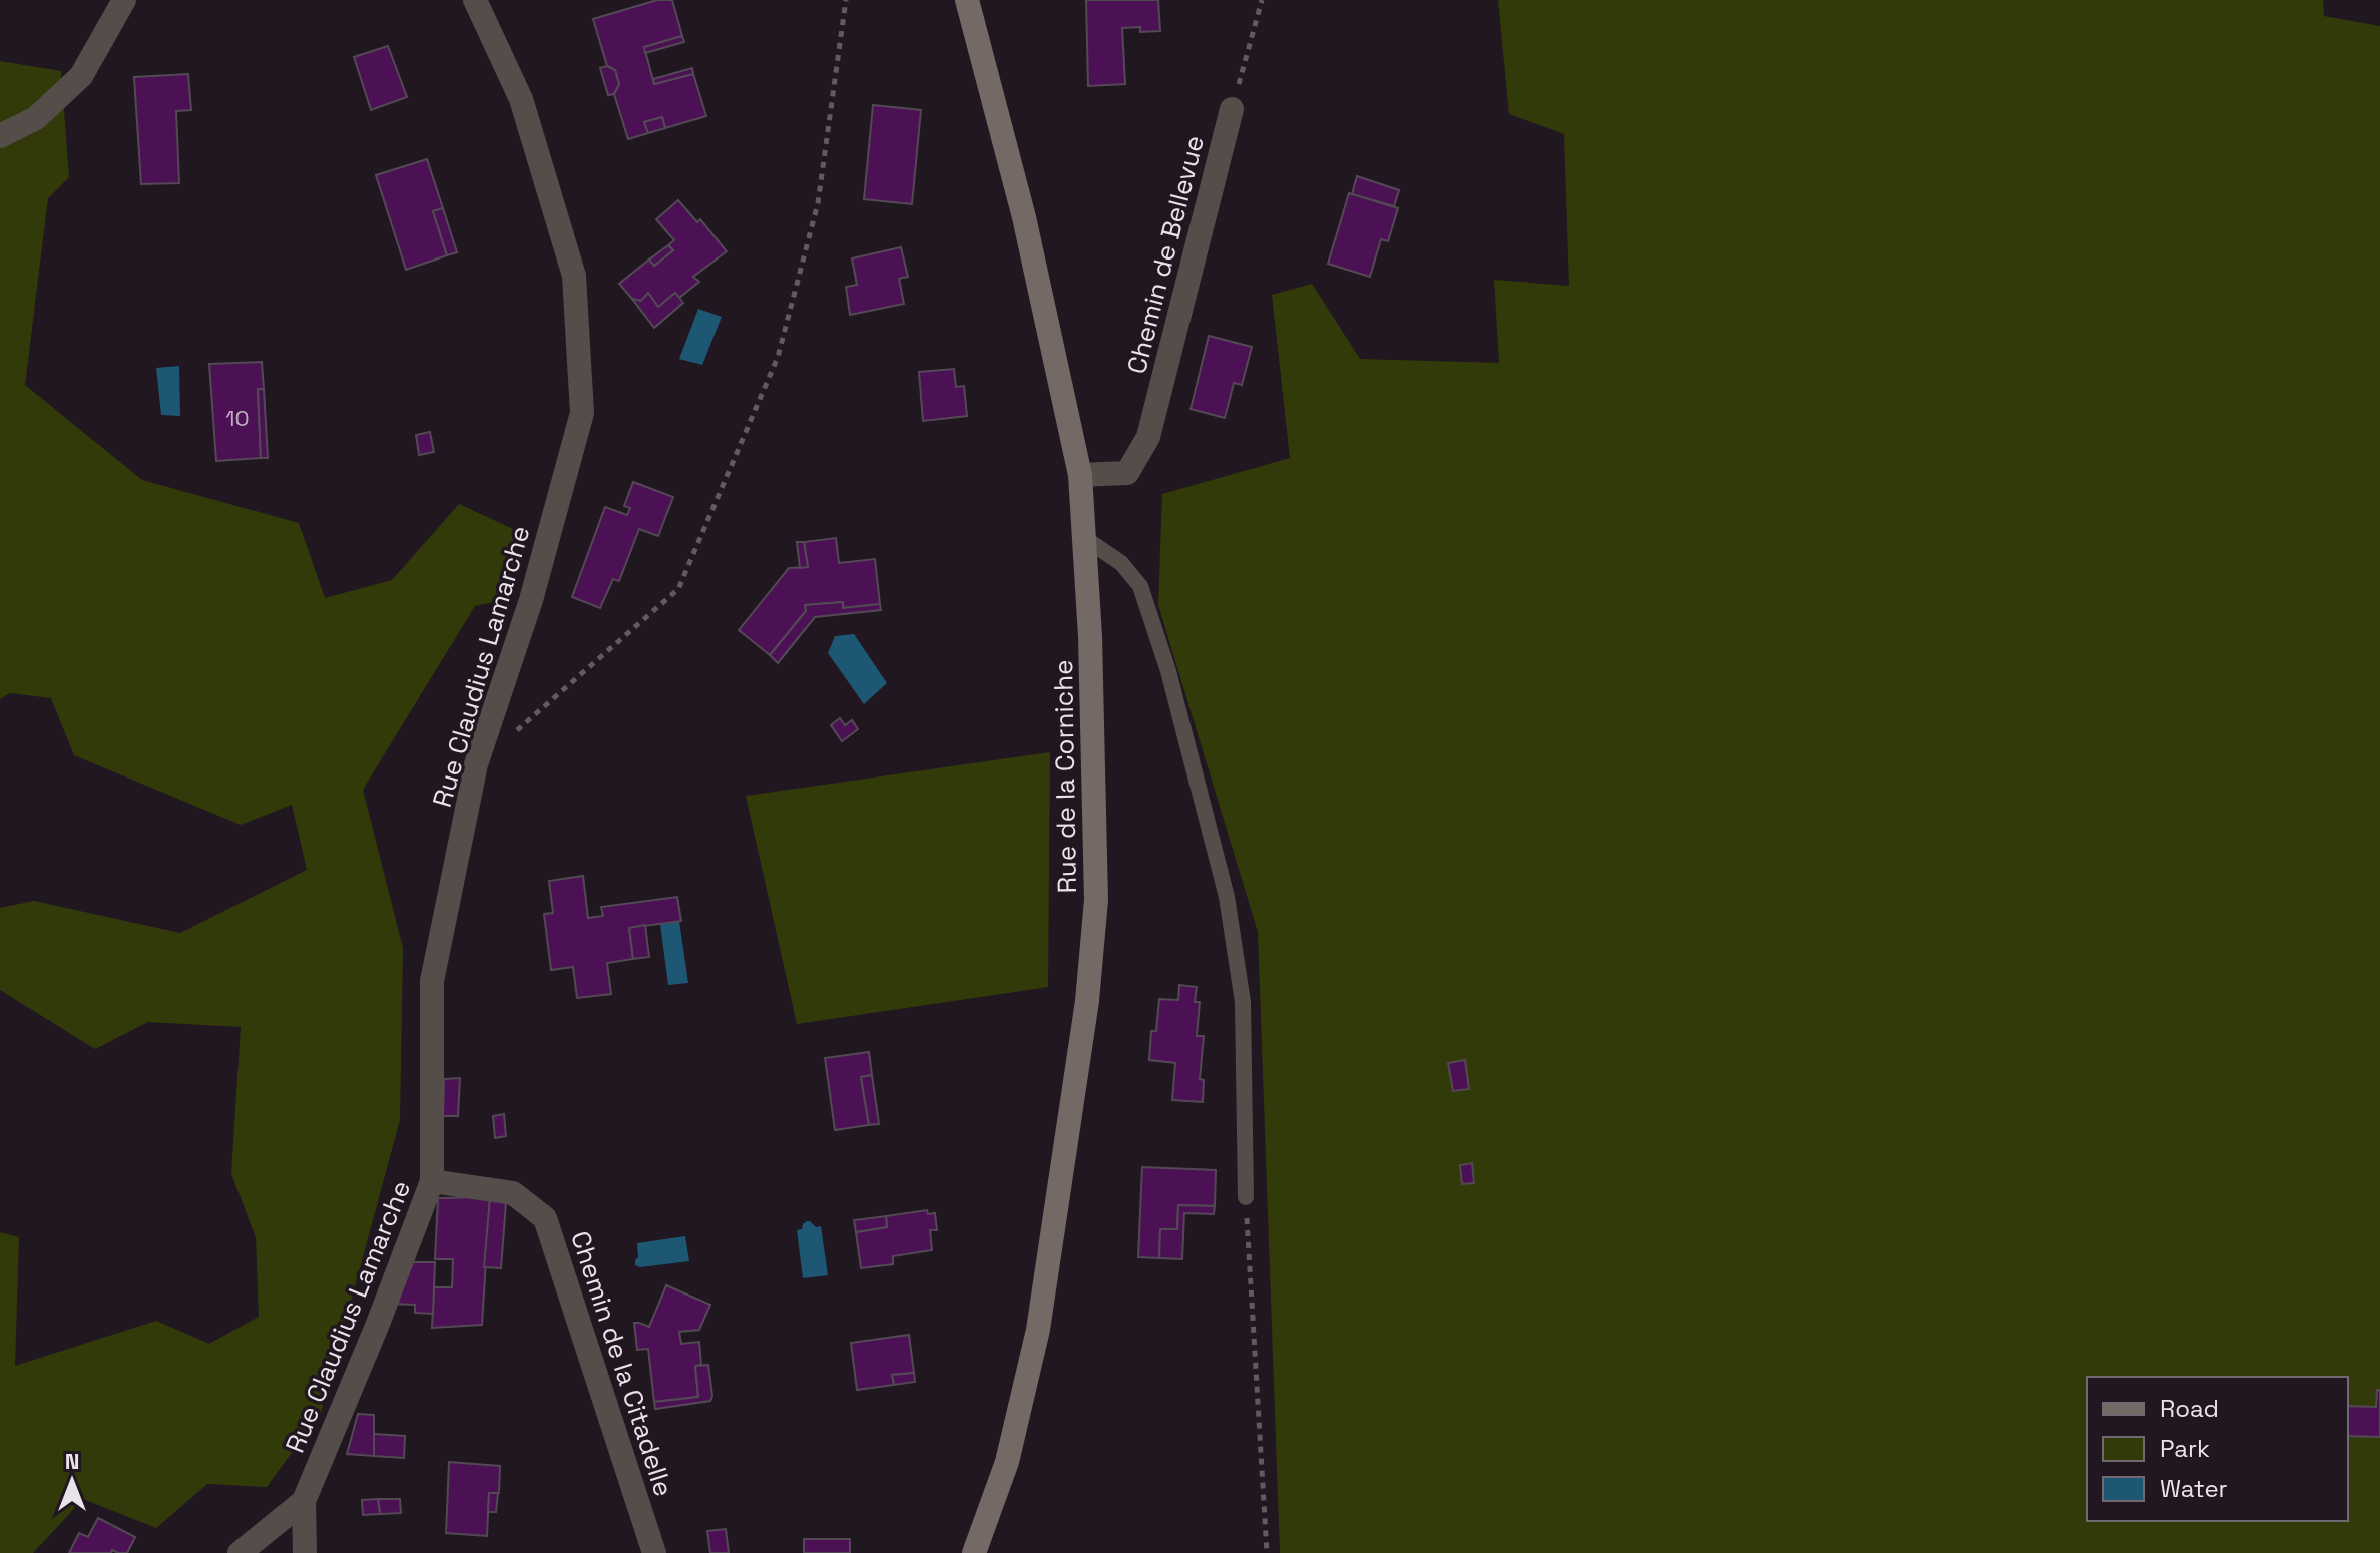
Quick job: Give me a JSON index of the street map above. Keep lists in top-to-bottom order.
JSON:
{
  "streets": {
    "main road": ["Rue de la Corniche"],
    "street": ["Chemin de Bellevue", "Rue Claudius Lamarche", "Chemin de la Citadelle"]
  },
  "crossings": [
    ["Chemin de Bellevue", "Rue de la Corniche"],
    ["Rue Claudius Lamarche", "Chemin de la Citadelle"]
  ],
  "house_numbers": ["10"],
  "legend": ["Road", "Park", "Water"],
  "north": "top"
}
